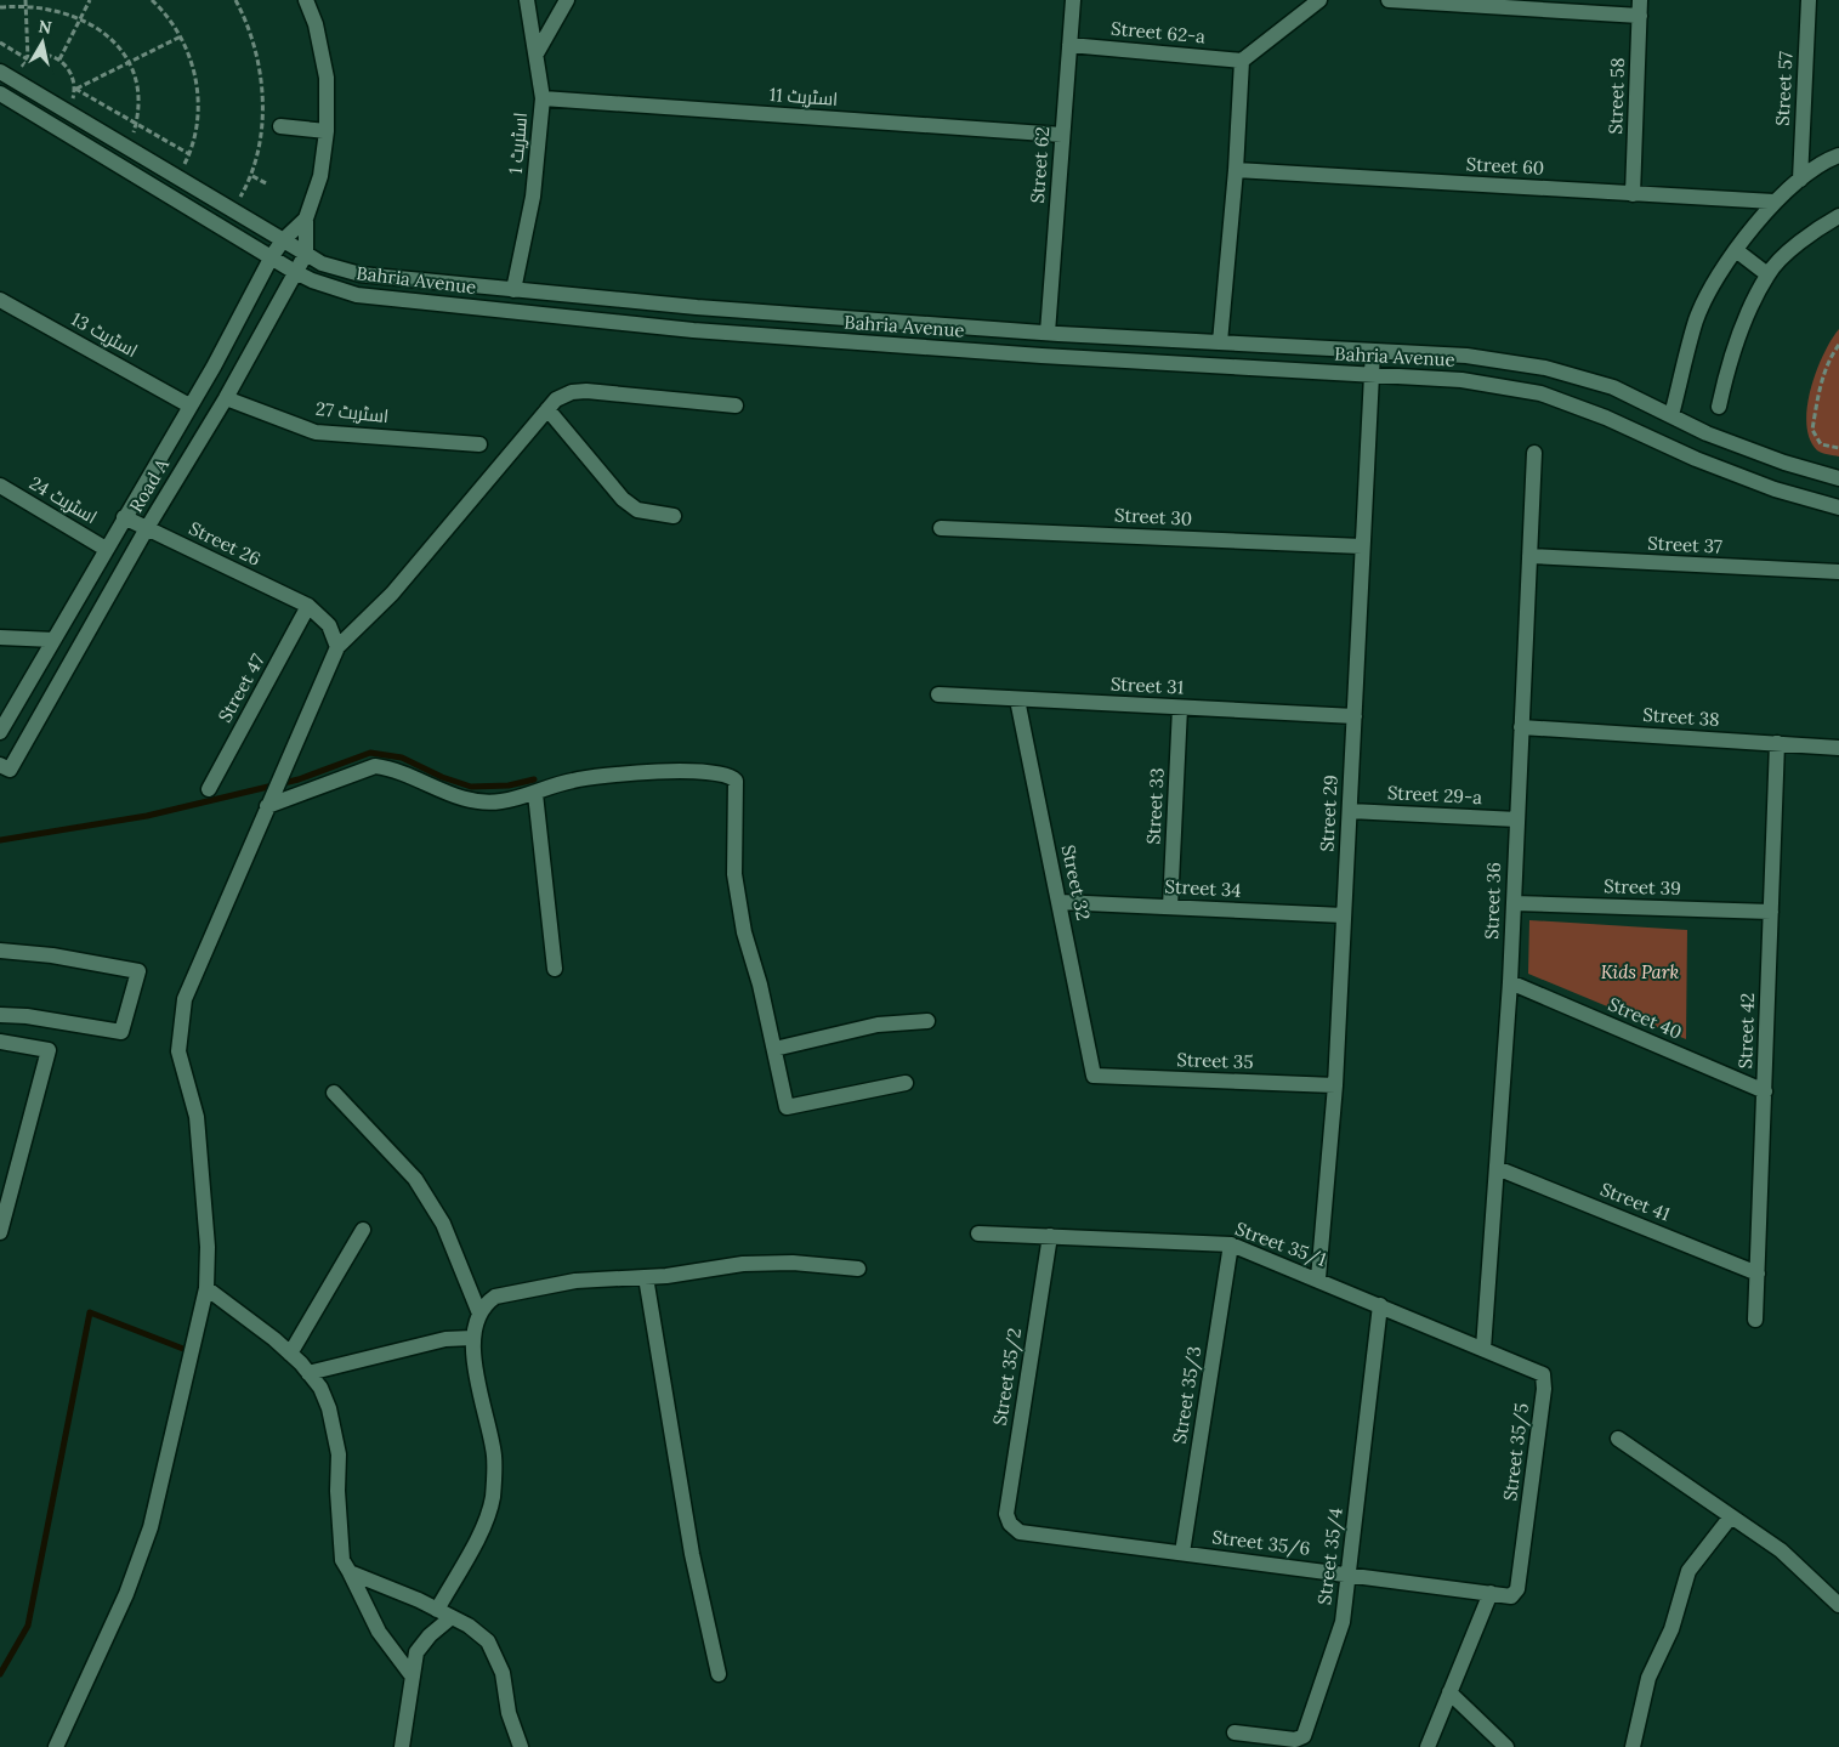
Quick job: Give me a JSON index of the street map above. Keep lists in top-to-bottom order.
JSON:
{
  "streets": {
    "street": [
      "Street 62-a",
      "Street 57",
      "Street 58",
      "اسٹریٹ 11",
      "اسٹریٹ 1",
      "Street 62",
      "Street 60",
      "Bahria Avenue",
      "اسٹریٹ 13",
      "اسٹریٹ 27",
      "Road A",
      "اسٹریٹ 24",
      "Street 30",
      "Street 26",
      "Street 37",
      "Street 31",
      "Street 47",
      "Street 38",
      "Street 29-a",
      "Street 33",
      "Street 29",
      "Street 32",
      "Street 39",
      "Street 34",
      "Street 36",
      "Street 40",
      "Street 42",
      "Street 35",
      "Street 41",
      "Street 35/1",
      "Street 35/2",
      "Street 35/3",
      "Street 35/5",
      "Street 35/6",
      "Street 35/4"
    ]
  },
  "crossings": [
    ["Street 62-a", "Street 62"],
    ["Street 58", "Street 60"],
    ["اسٹریٹ 11", "اسٹریٹ 1"],
    ["اسٹریٹ 11", "Street 62"],
    ["اسٹریٹ 1", "Bahria Avenue"],
    ["Street 62", "Bahria Avenue"],
    ["Bahria Avenue", "Road A"],
    ["Bahria Avenue", "Street 29"],
    ["اسٹریٹ 13", "Road A"],
    ["اسٹریٹ 27", "Road A"],
    ["Road A", "اسٹریٹ 24"],
    ["Road A", "Street 26"],
    ["Street 30", "Street 29"],
    ["Street 26", "Street 47"],
    ["Street 37", "Street 36"],
    ["Street 31", "Street 33"],
    ["Street 31", "Street 29"],
    ["Street 31", "Street 32"],
    ["Street 38", "Street 36"],
    ["Street 38", "Street 42"],
    ["Street 29-a", "Street 29"],
    ["Street 29-a", "Street 36"],
    ["Street 33", "Street 34"],
    ["Street 29", "Street 34"],
    ["Street 29", "Street 35"],
    ["Street 29", "Street 35/1"],
    ["Street 32", "Street 34"],
    ["Street 32", "Street 35"],
    ["Street 39", "Street 36"],
    ["Street 39", "Street 42"],
    ["Street 36", "Street 40"],
    ["Street 36", "Street 41"],
    ["Street 36", "Street 35/1"],
    ["Street 36", "Street 35/5"],
    ["Street 40", "Street 42"],
    ["Street 42", "Street 41"],
    ["Street 35/1", "Street 35/2"],
    ["Street 35/1", "Street 35/3"],
    ["Street 35/1", "Street 35/5"],
    ["Street 35/1", "Street 35/4"],
    ["Street 35/2", "Street 35/6"],
    ["Street 35/3", "Street 35/6"],
    ["Street 35/5", "Street 35/6"],
    ["Street 35/6", "Street 35/4"]
  ],
  "parks": ["Kids Park"],
  "north": "top"
}
